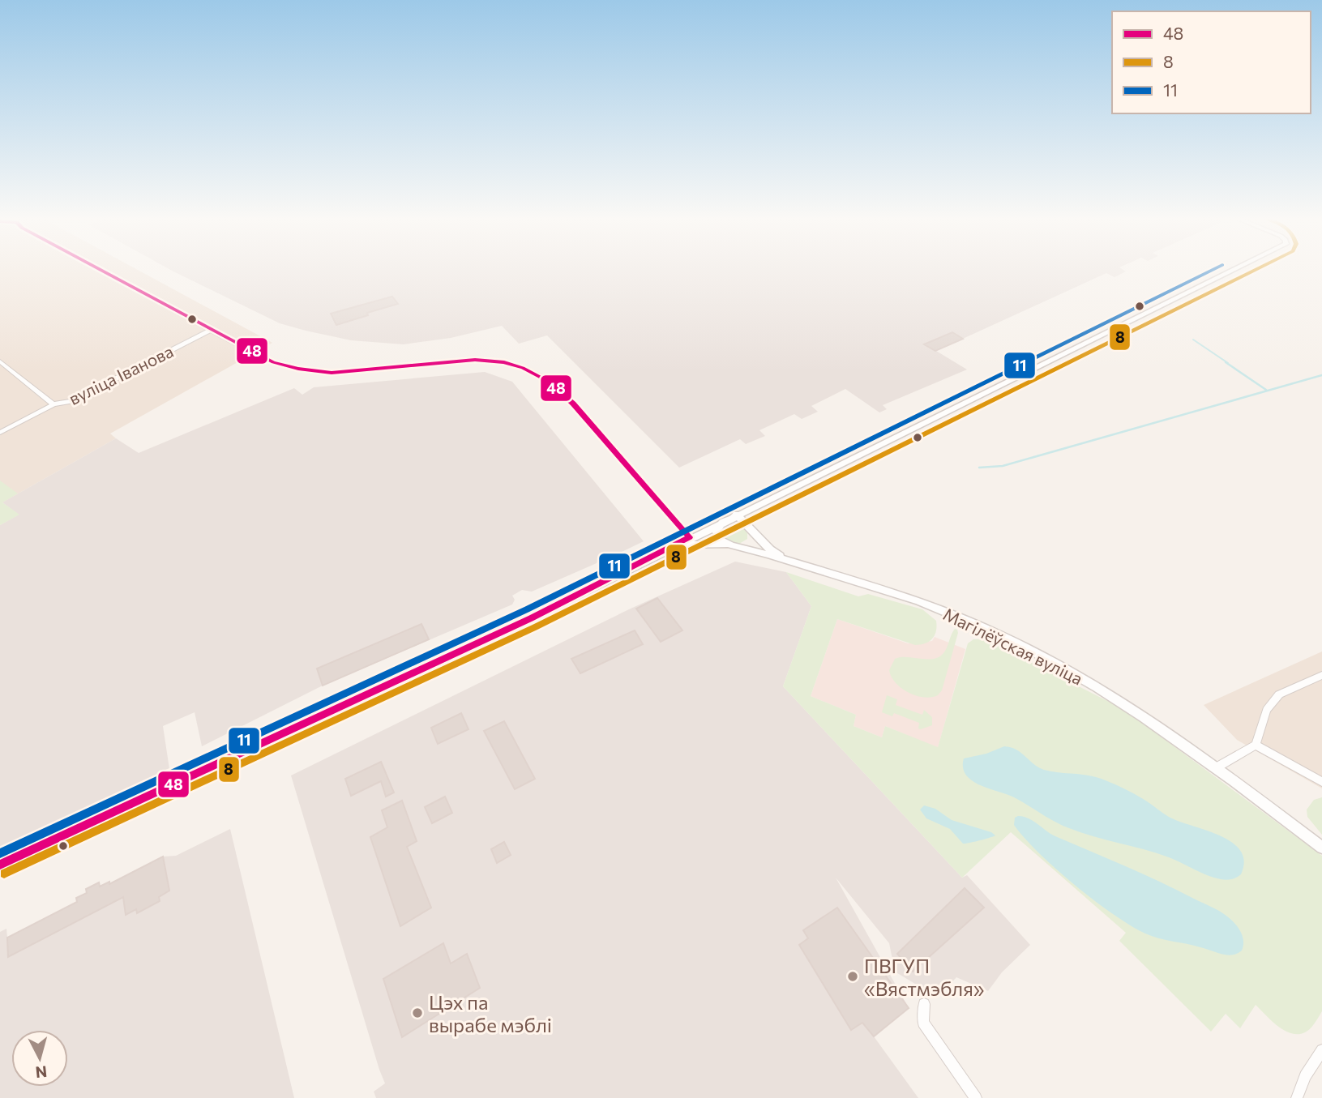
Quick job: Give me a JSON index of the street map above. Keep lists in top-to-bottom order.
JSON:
{
  "streets": {
    "street": ["вуліца Іванова", "Магілёўская вуліца"]
  },
  "places": ["ПВГУП «Вястмэбля»", "Цэх па вырабе мэблі"],
  "lines": ["transit line 48", "transit line 8", "transit line 11"],
  "legend": ["48", "8", "11"],
  "north": "bottom"
}
